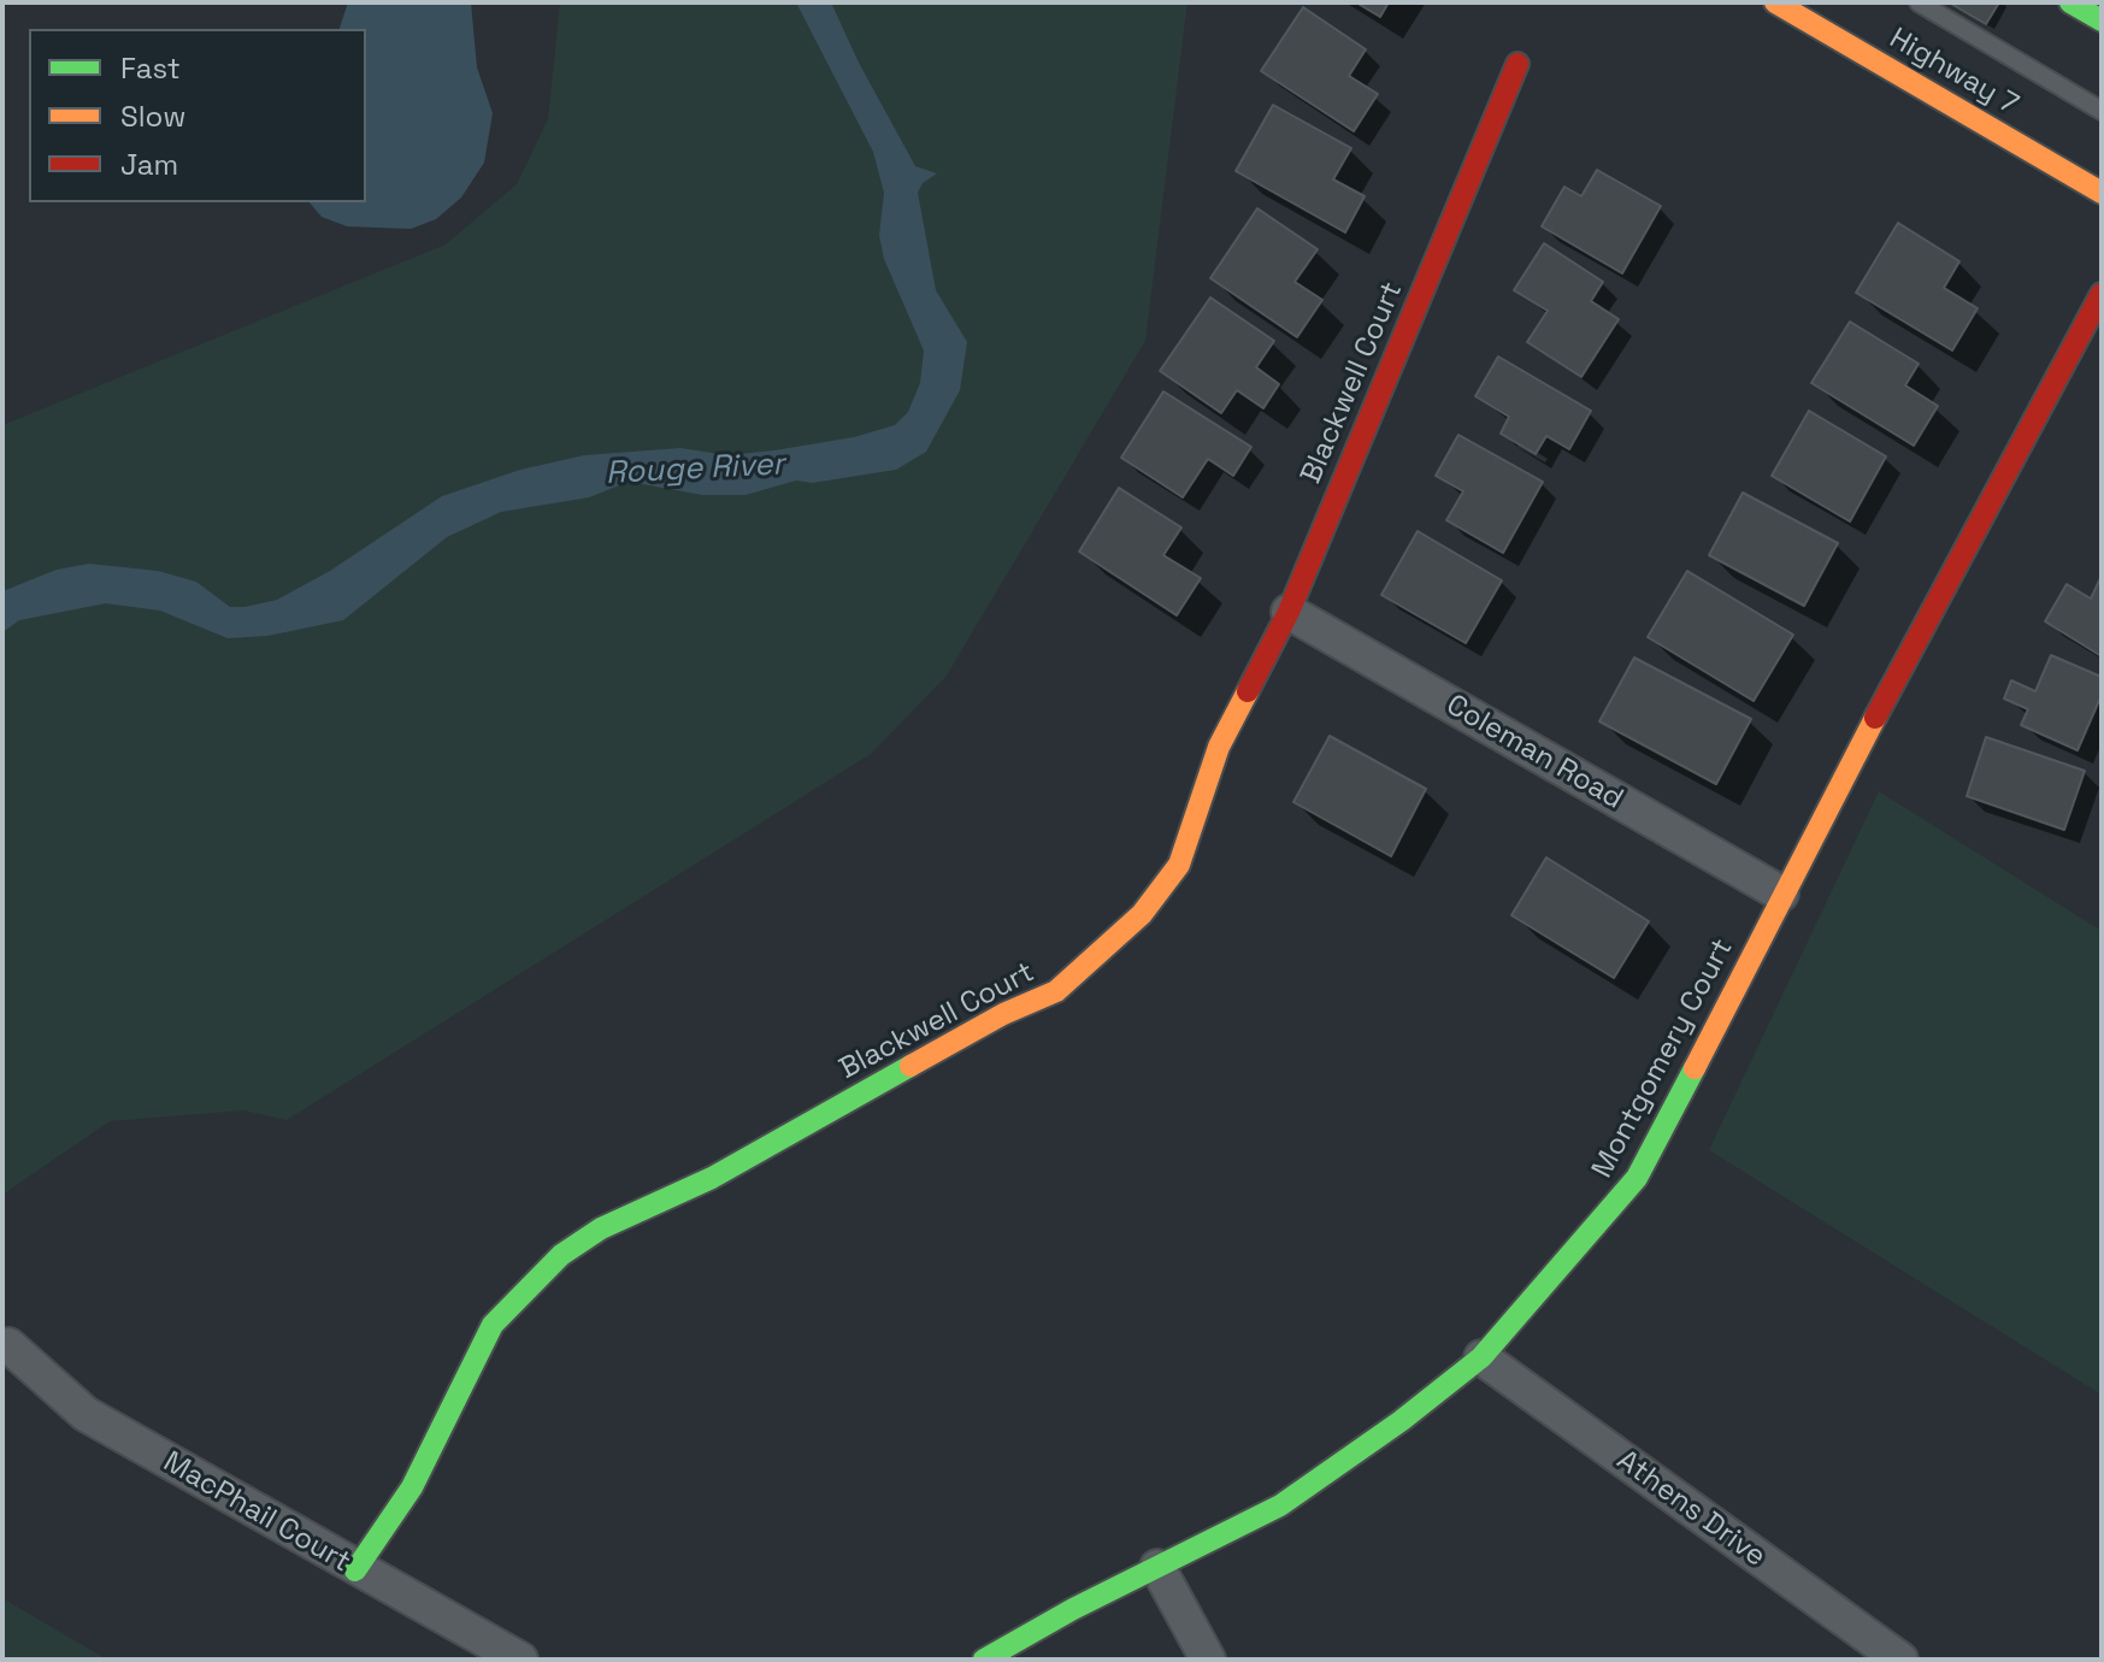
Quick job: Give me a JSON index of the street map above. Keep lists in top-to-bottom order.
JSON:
{
  "streets": {
    "street": [
      "Highway 7",
      "Blackwell Court",
      "Coleman Road",
      "Montgomery Court",
      "Athens Drive",
      "MacPhail Court"
    ]
  },
  "crossings": [
    ["Blackwell Court", "Coleman Road"],
    ["Blackwell Court", "MacPhail Court"],
    ["Coleman Road", "Montgomery Court"],
    ["Montgomery Court", "Athens Drive"]
  ],
  "water": ["Rouge River"],
  "legend": ["Fast", "Slow", "Jam"]
}
